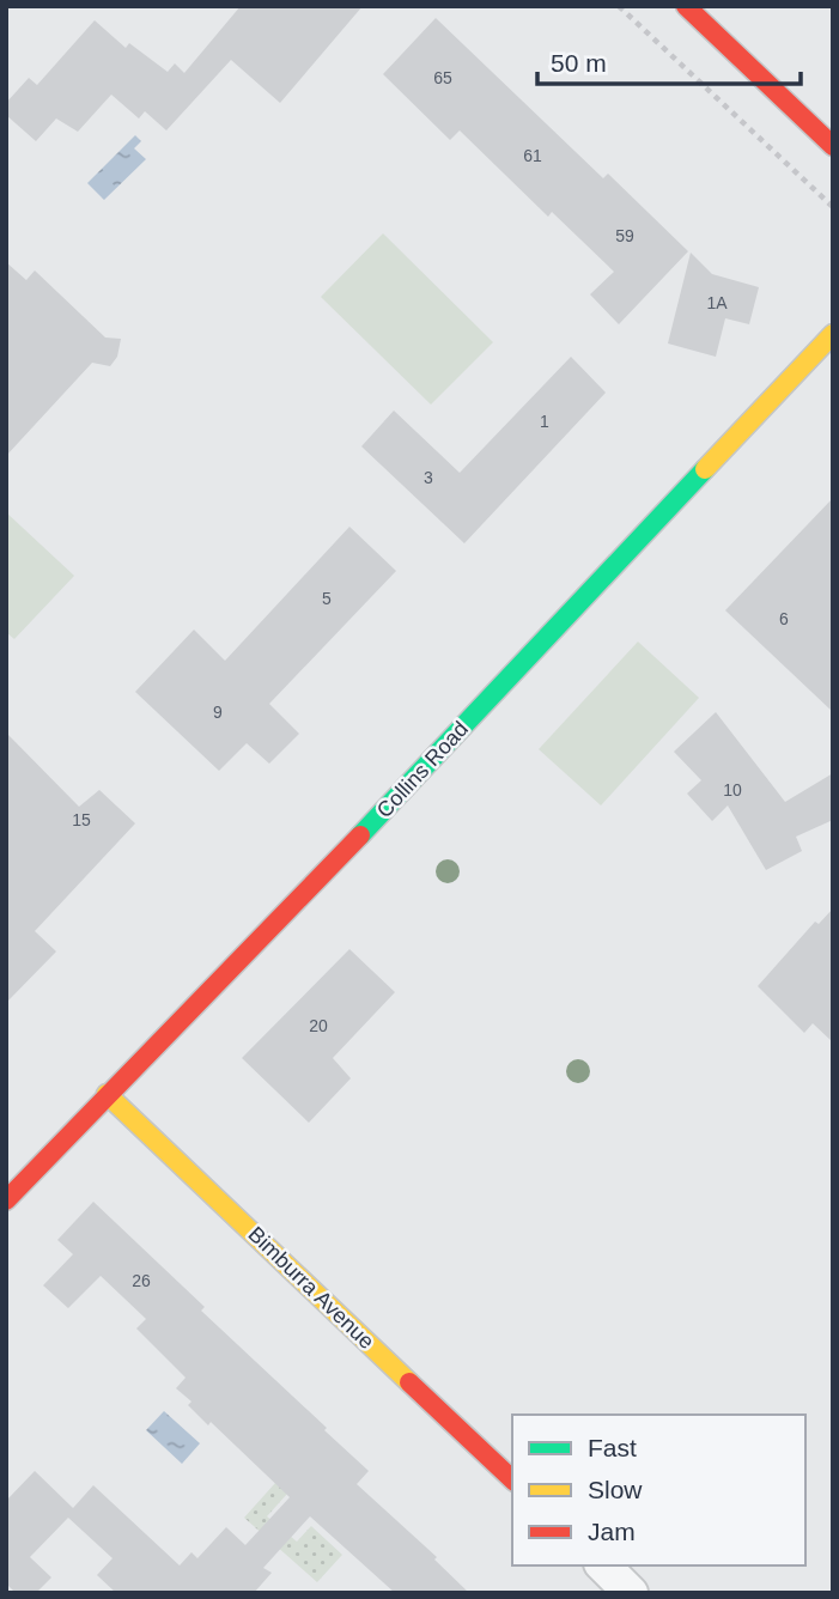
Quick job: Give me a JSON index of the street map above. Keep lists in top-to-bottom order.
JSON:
{
  "streets": {
    "street": ["Collins Road", "Bimburra Avenue"]
  },
  "crossings": [
    ["Collins Road", "Bimburra Avenue"]
  ],
  "house_numbers": [
    "65",
    "61",
    "59",
    "1A",
    "1",
    "3",
    "5",
    "6",
    "9",
    "10",
    "15",
    "20",
    "26"
  ],
  "legend": ["Fast", "Slow", "Jam"],
  "scale_bar": "50 m"
}
